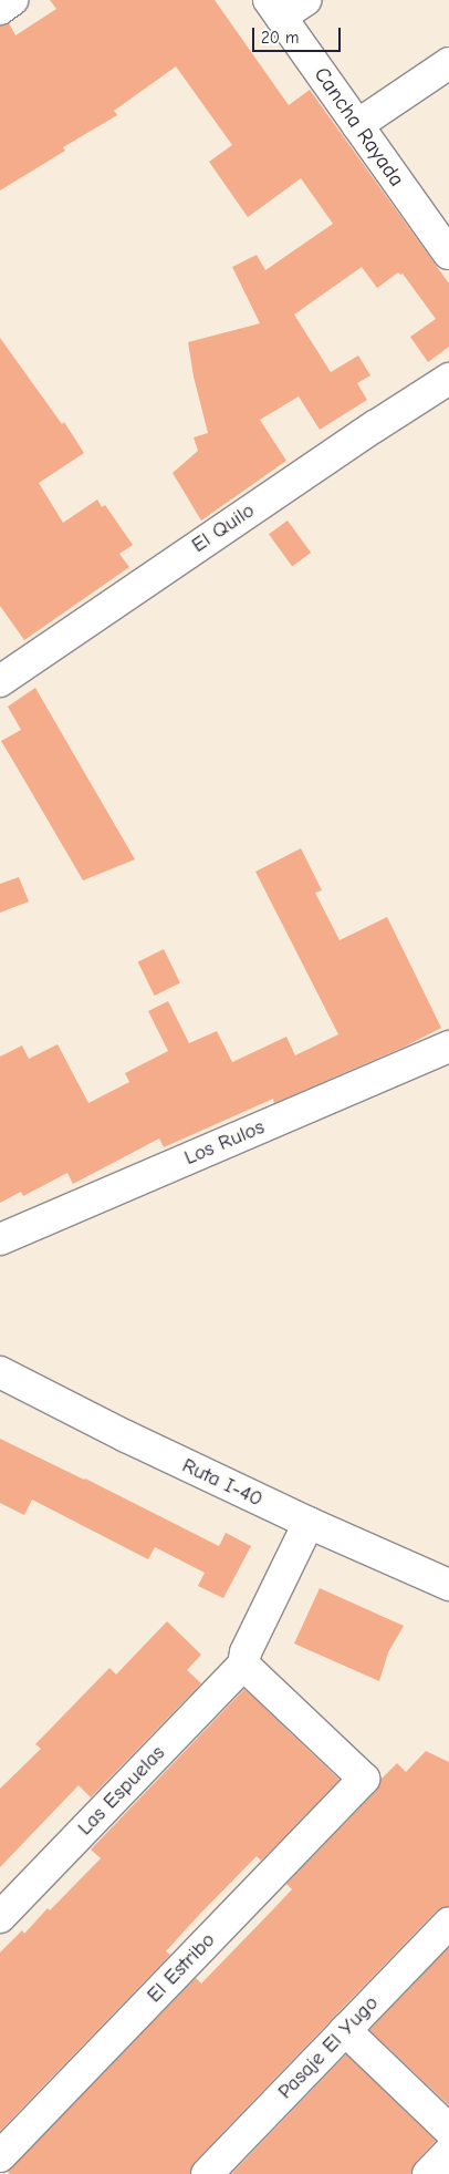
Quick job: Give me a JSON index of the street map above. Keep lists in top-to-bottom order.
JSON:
{
  "streets": {
    "street": [
      "Cancha Rayada",
      "El Quilo",
      "Los Rulos",
      "Ruta I-40",
      "Las Espuelas",
      "El Estribo",
      "Pasaje El Yugo"
    ]
  },
  "crossings": [
    ["Las Espuelas", "El Estribo"]
  ],
  "scale_bar": "20 m"
}
